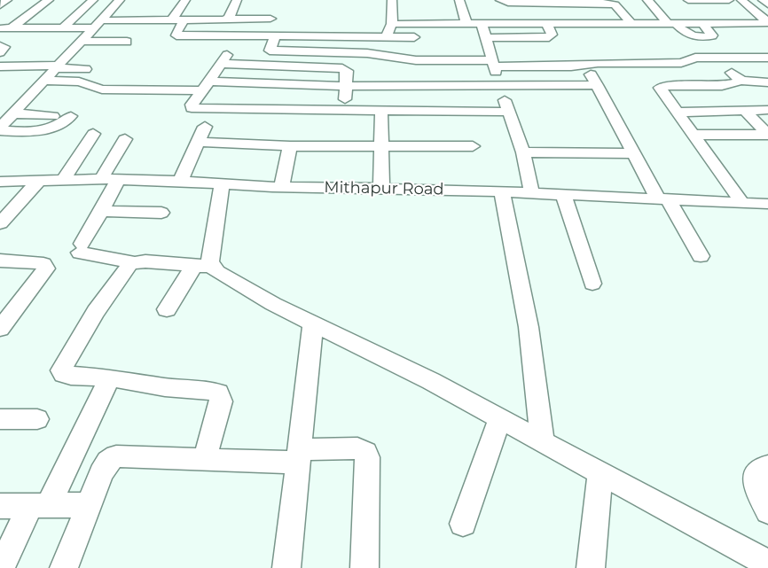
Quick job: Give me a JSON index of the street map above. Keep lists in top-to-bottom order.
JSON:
{
  "streets": {
    "street": ["Mithapur Road"]
  }
}
